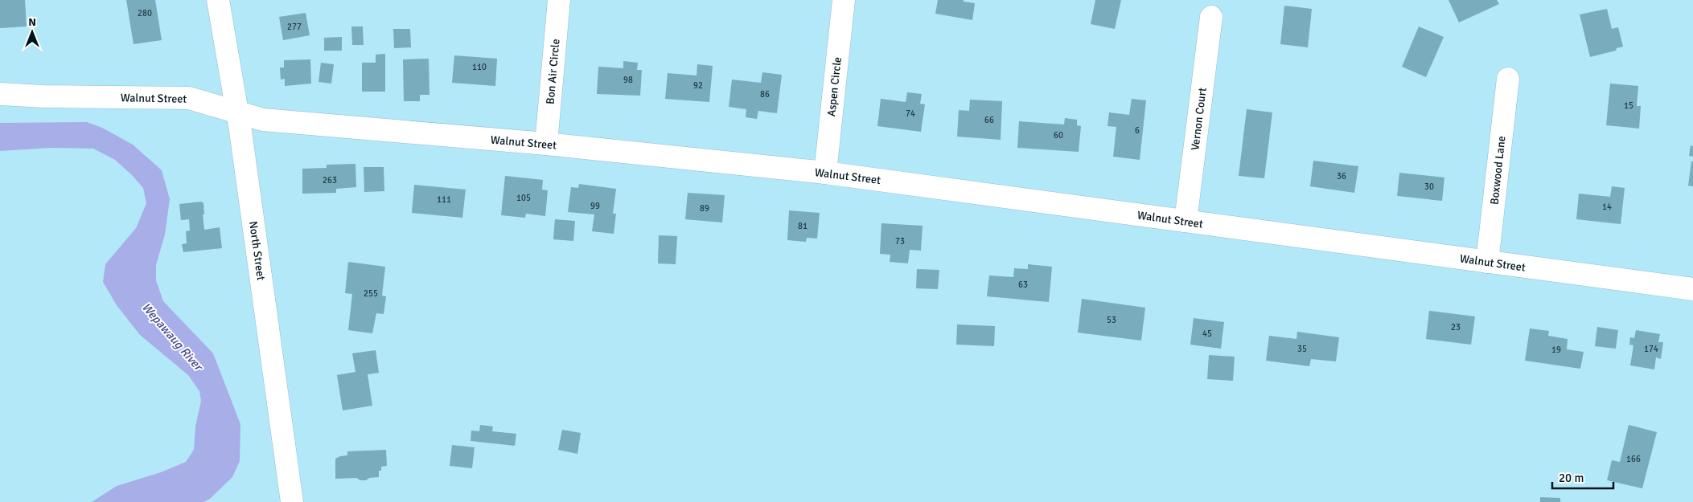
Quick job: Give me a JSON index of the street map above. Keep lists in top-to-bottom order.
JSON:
{
  "streets": {
    "street": [
      "Bon Air Circle",
      "Aspen Circle",
      "Walnut Street",
      "Vernon Court",
      "Boxwood Lane",
      "North Street"
    ]
  },
  "crossings": [
    ["Bon Air Circle", "Walnut Street"],
    ["Aspen Circle", "Walnut Street"],
    ["Walnut Street", "Vernon Court"],
    ["Walnut Street", "Boxwood Lane"],
    ["Walnut Street", "North Street"]
  ],
  "water": ["Wepawaug River"],
  "house_numbers": [
    "280",
    "277",
    "110",
    "98",
    "92",
    "86",
    "15",
    "74",
    "66",
    "6",
    "60",
    "36",
    "263",
    "30",
    "105",
    "111",
    "99",
    "14",
    "89",
    "81",
    "73",
    "63",
    "255",
    "53",
    "23",
    "45",
    "35",
    "174",
    "19",
    "166"
  ],
  "scale_bar": "20 m",
  "north": "top"
}
